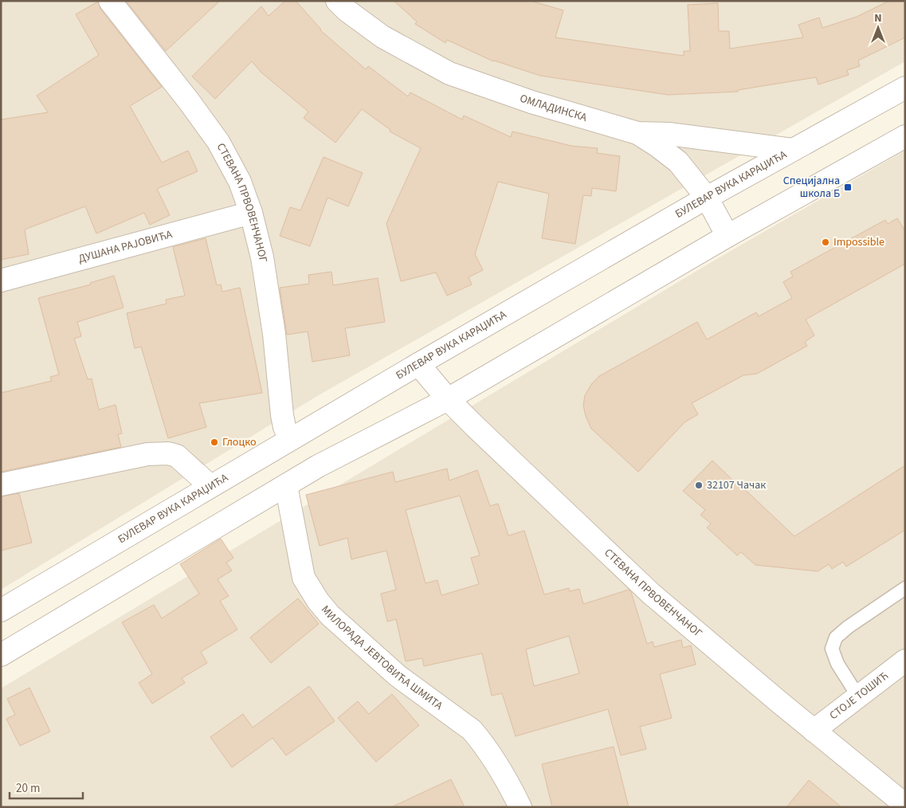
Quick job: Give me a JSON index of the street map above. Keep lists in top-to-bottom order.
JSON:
{
  "streets": {
    "street": [
      "ОМЛАДИНСКА",
      "БУЛЕВАР ВУКА КАРАЏИЋА",
      "СТЕВАНА ПРВОВЕНЧАНОГ",
      "ДУШАНА РАЈОВИЋА",
      "МИЛОРАДА ЈЕВТОВИЋА ШМИТА",
      "СТОЈЕ ТОШИЋ"
    ]
  },
  "crossings": [
    ["ОМЛАДИНСКА", "БУЛЕВАР ВУКА КАРАЏИЋА"],
    ["БУЛЕВАР ВУКА КАРАЏИЋА", "СТЕВАНА ПРВОВЕНЧАНОГ"],
    ["СТЕВАНА ПРВОВЕНЧАНОГ", "ДУШАНА РАЈОВИЋА"],
    ["СТЕВАНА ПРВОВЕНЧАНОГ", "СТОЈЕ ТОШИЋ"]
  ],
  "places": {
    "transit": ["Специјална школа Б"],
    "other": ["Impossible", "Глоцко", "32107 Чачак"]
  },
  "scale_bar": "20 m",
  "north": "top"
}
